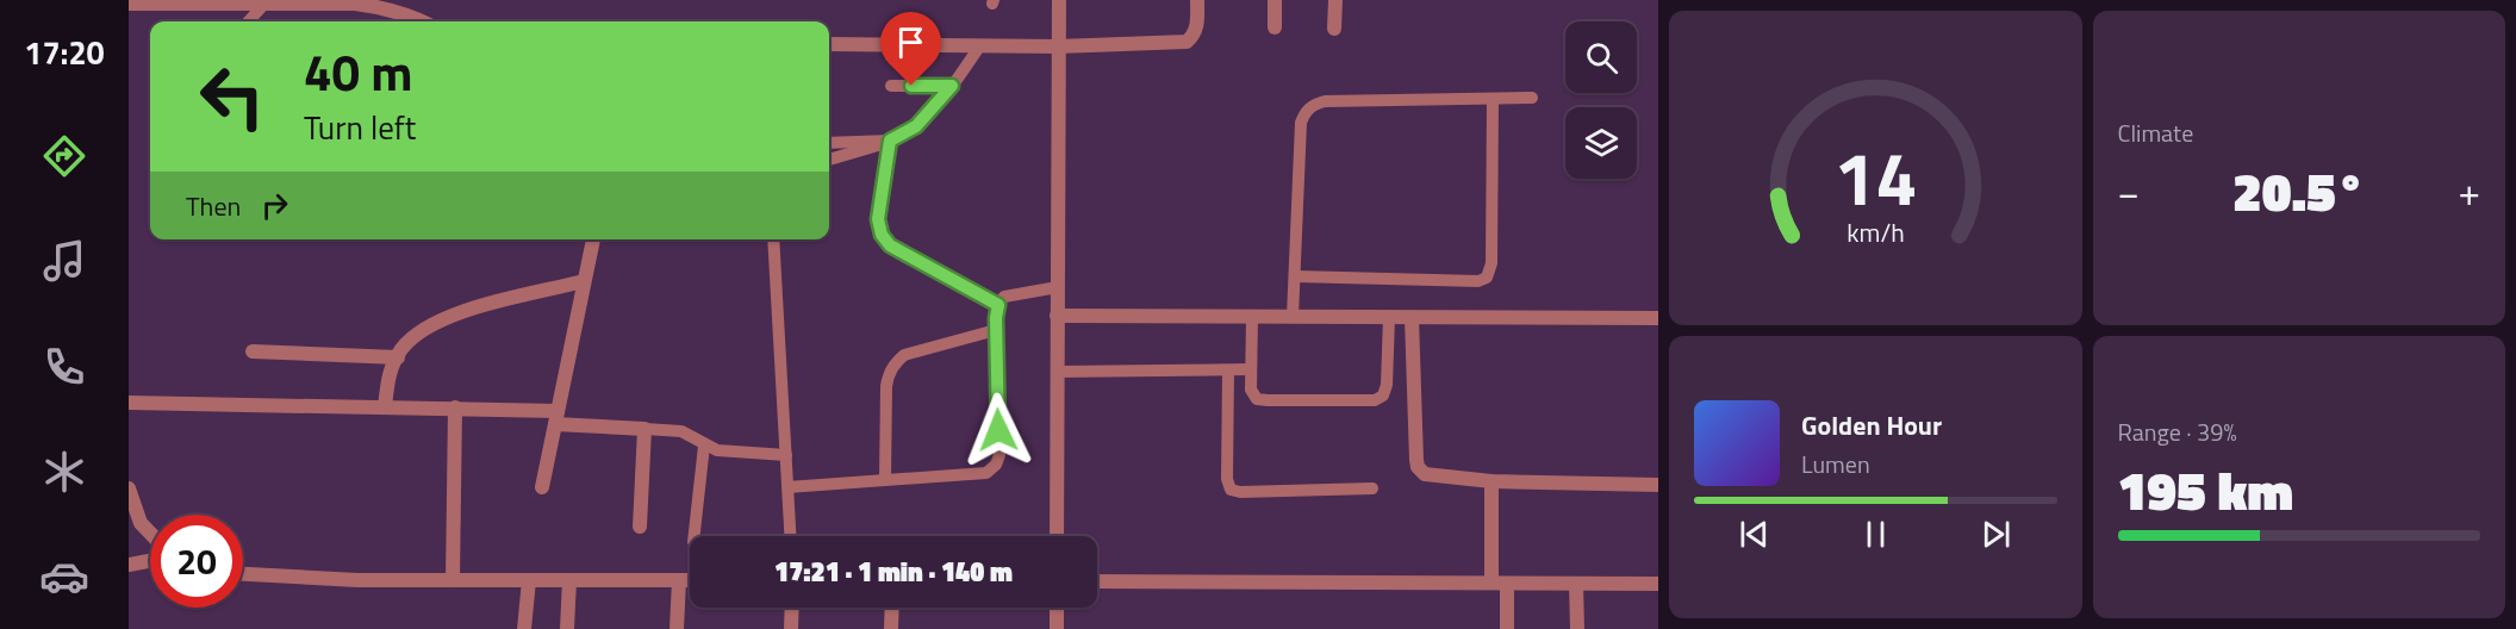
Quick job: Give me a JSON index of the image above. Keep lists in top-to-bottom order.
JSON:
{
  "page": {
    "tabs": "17:20",
    "tile": [
      "Climate",
      ["Range · 39%", "195 km"]
    ],
    "turn": ["40 m", "Turn left"],
    "heat": ["−", "20.5°", "+"],
    "then": "Then",
    "song": ["Golden Hour", "Lumen"],
    "limit": "20",
    "trip": "17:21 · 1 min · 140 m",
    "gauge": ["14", "km/h"]
  }
}
